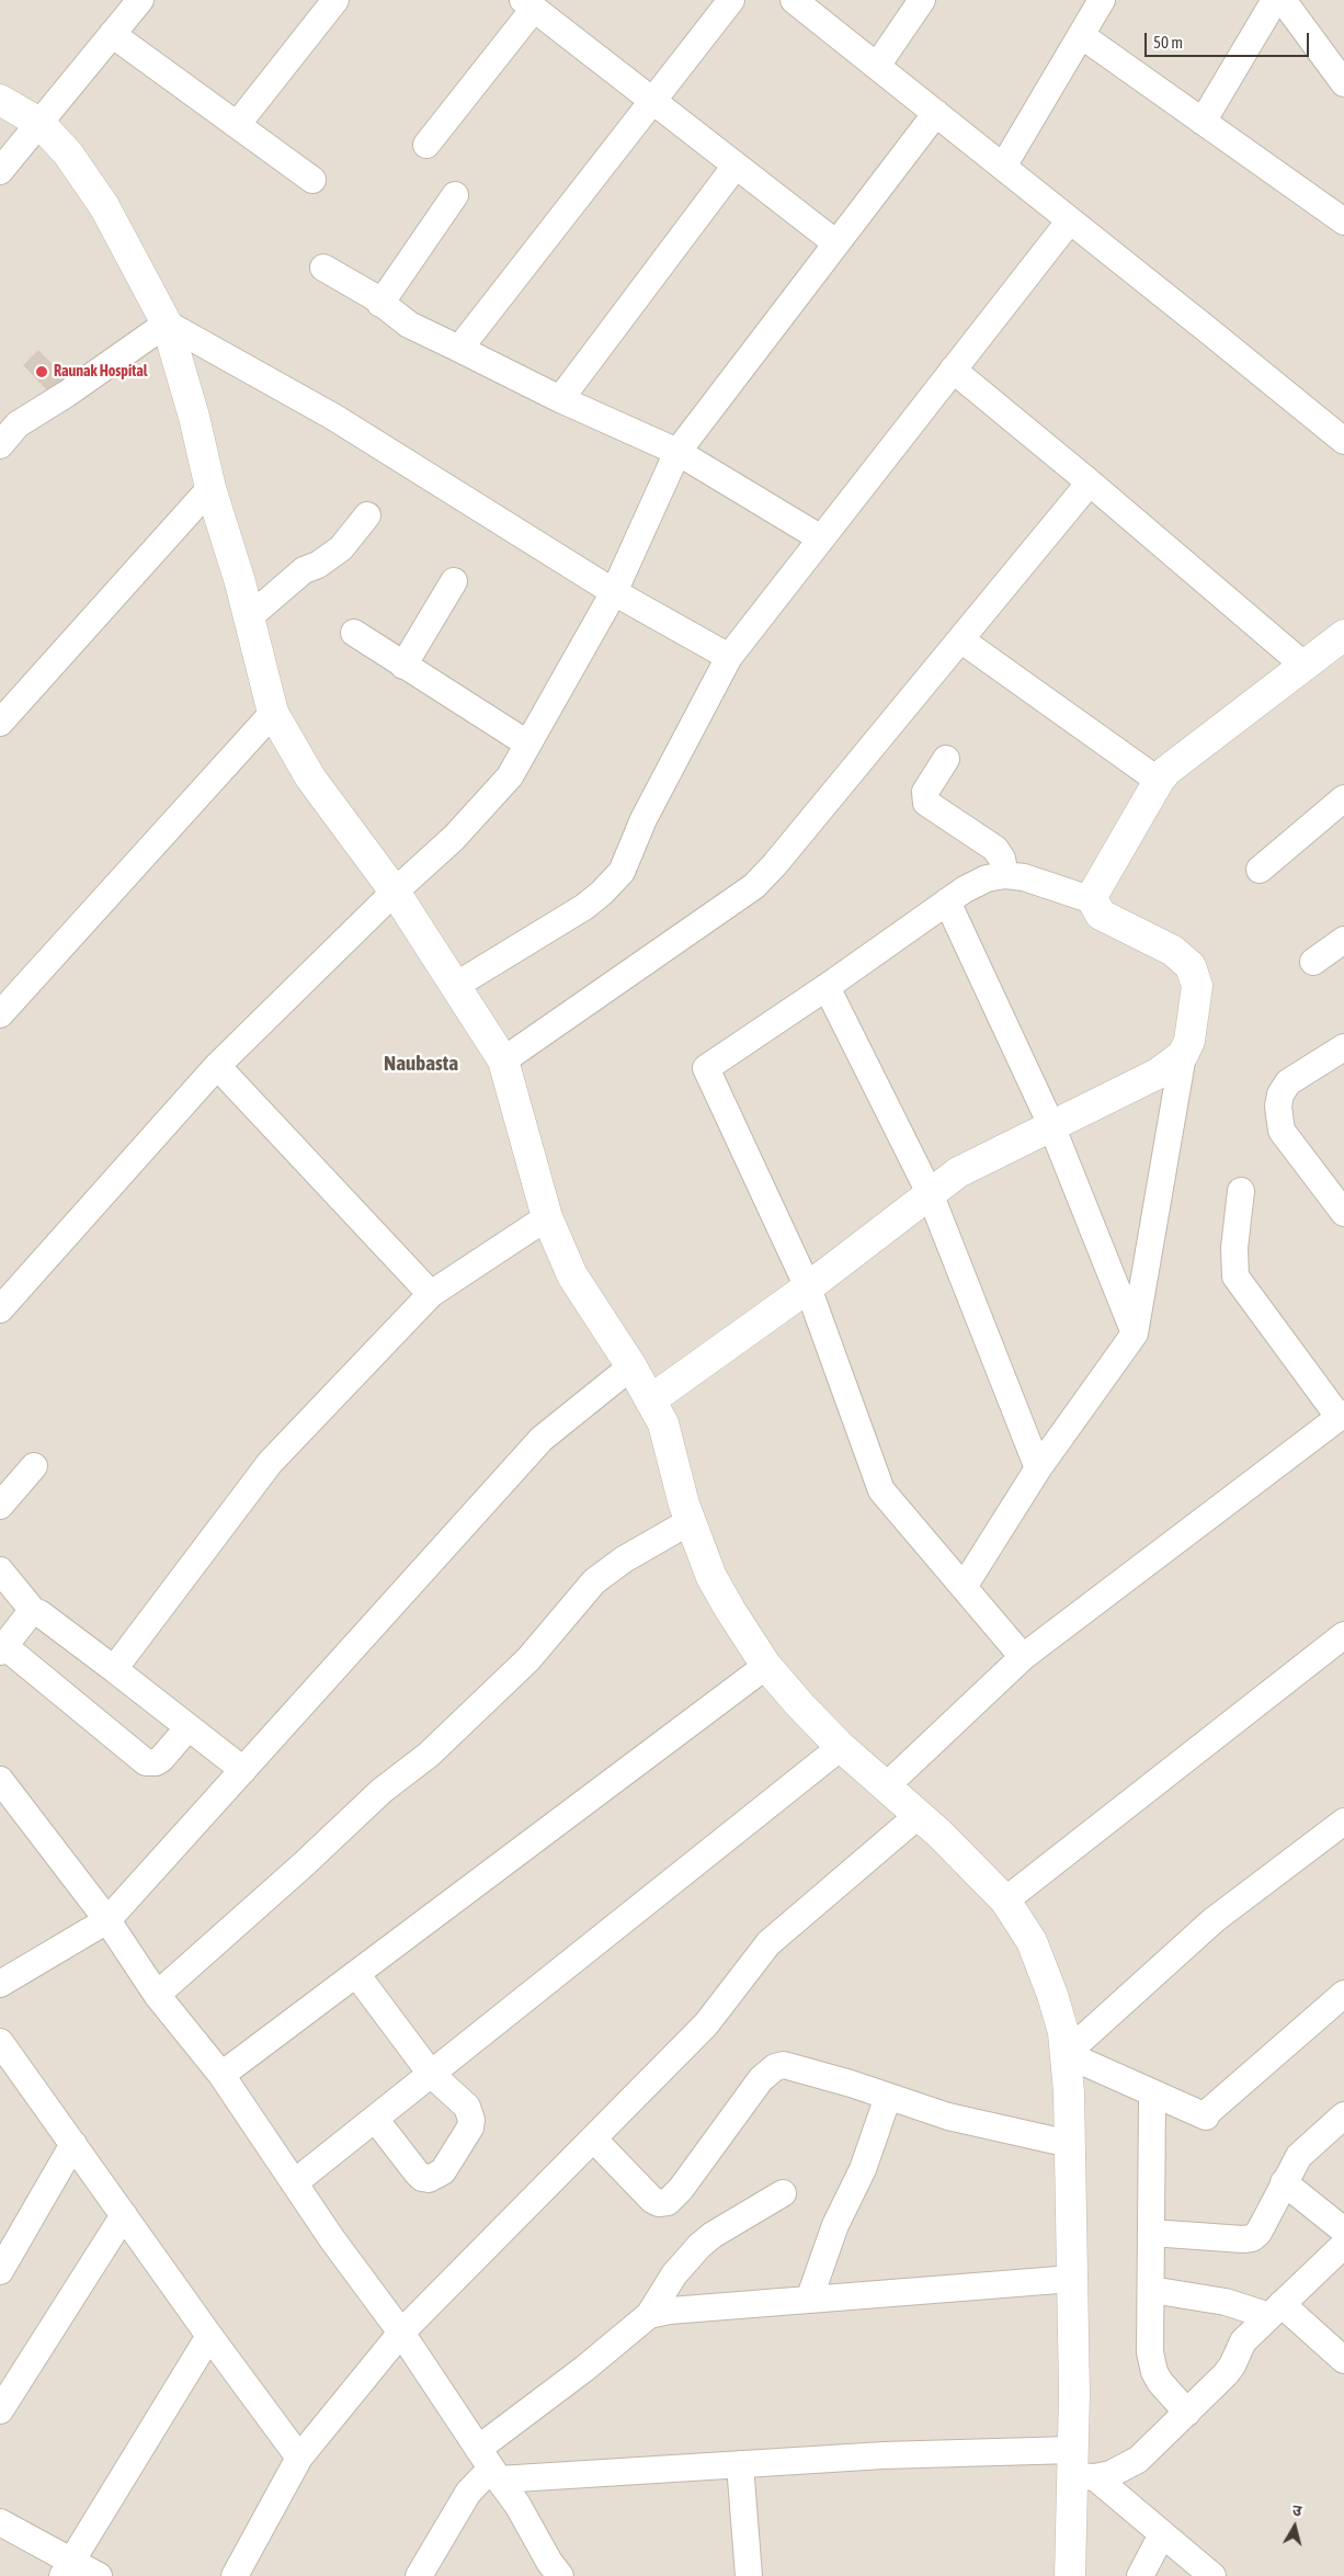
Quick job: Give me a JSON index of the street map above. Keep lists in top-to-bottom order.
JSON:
{
  "districts": ["Naubasta"],
  "places": ["Raunak Hospital"],
  "scale_bar": "50 m",
  "north": "top"
}
